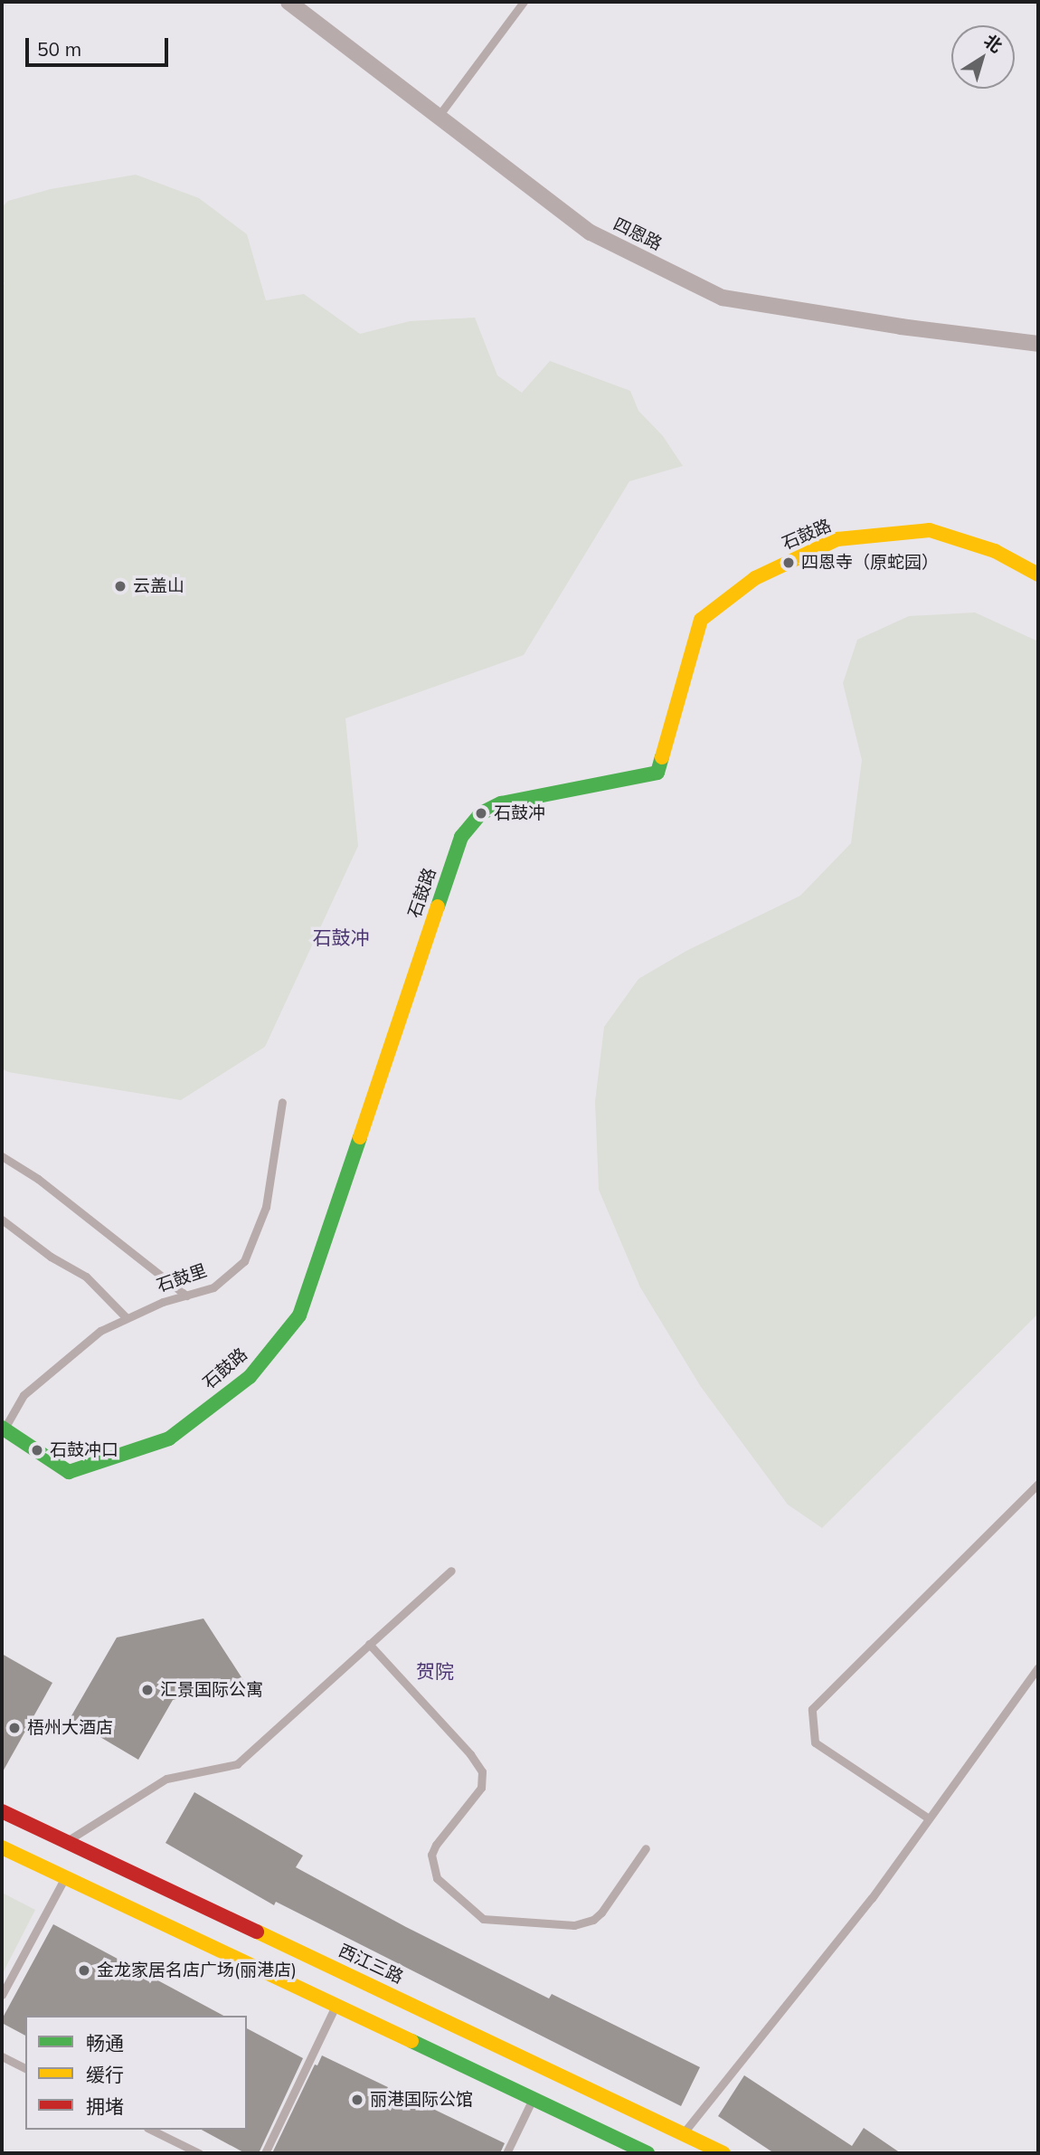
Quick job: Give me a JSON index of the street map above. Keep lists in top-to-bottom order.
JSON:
{
  "streets": {
    "street": ["四恩路", "石鼓路", "西江三路"],
    "lane": ["石鼓里"]
  },
  "crossings": [
    ["石鼓路", "石鼓里"]
  ],
  "districts": ["石鼓冲", "贺院"],
  "places": [
    "四恩寺（原蛇园）",
    "云盖山",
    "石鼓冲",
    "石鼓冲口",
    "汇景国际公寓",
    "梧州大酒店",
    "金龙家居名店广场(丽港店)",
    "丽港国际公馆"
  ],
  "legend": ["畅通", "缓行", "拥堵"],
  "scale_bar": "50 m",
  "north": "top right"
}
